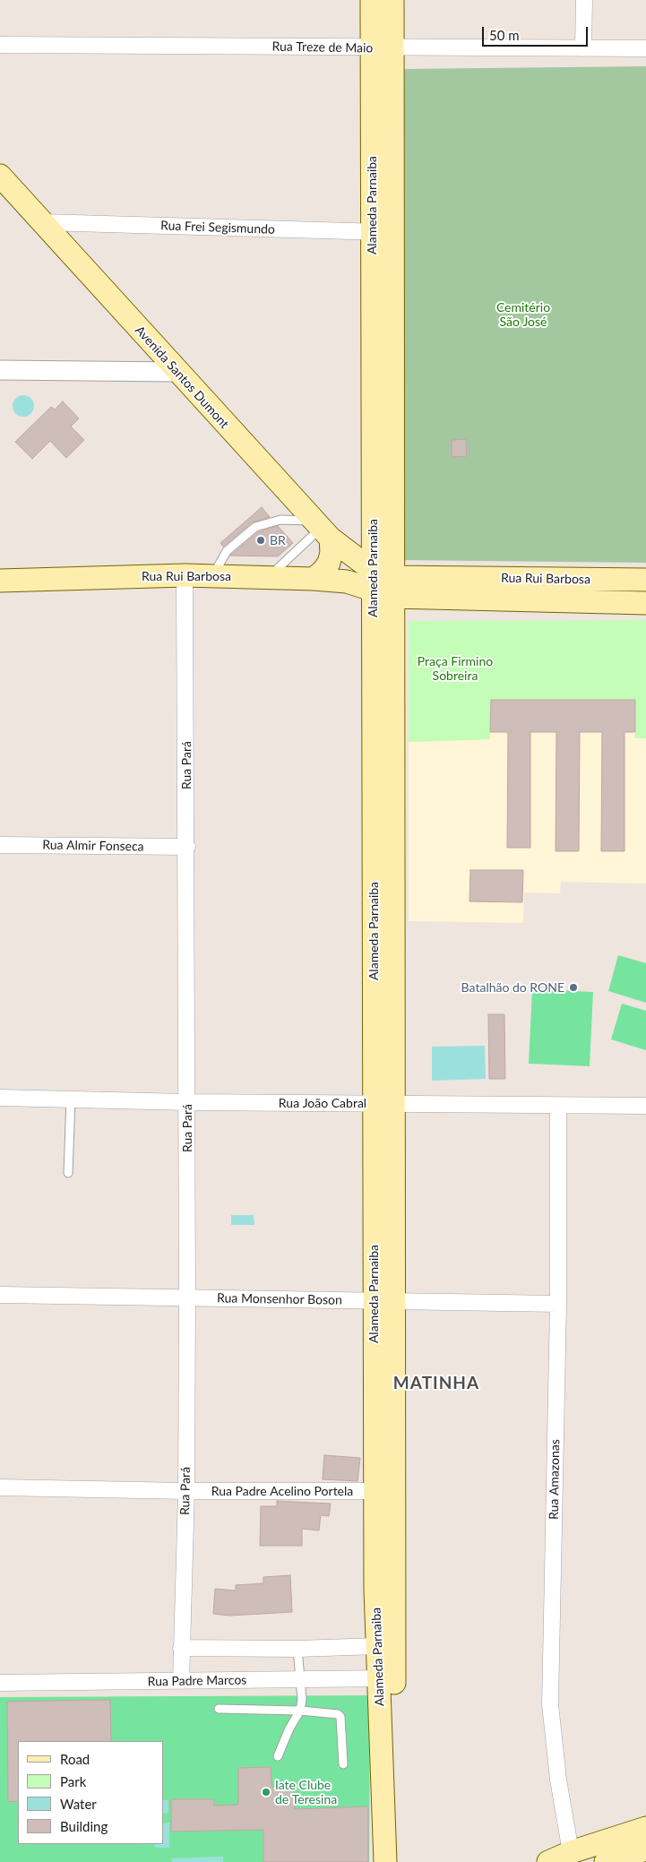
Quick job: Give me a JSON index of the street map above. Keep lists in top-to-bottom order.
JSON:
{
  "streets": {
    "main road": ["Alameda Parnaiba", "Avenida Santos Dumont", "Rua Rui Barbosa"],
    "street": [
      "Rua Treze de Maio",
      "Rua Frei Segismundo",
      "Rua Pará",
      "Rua Almir Fonseca",
      "Rua João Cabral",
      "Rua Monsenhor Boson",
      "Rua Amazonas",
      "Rua Padre Acelino Portela",
      "Rua Padre Marcos"
    ]
  },
  "crossings": [
    ["Rua Treze de Maio", "Alameda Parnaiba"],
    ["Alameda Parnaiba", "Rua Frei Segismundo"],
    ["Alameda Parnaiba", "Avenida Santos Dumont"],
    ["Alameda Parnaiba", "Rua Rui Barbosa"],
    ["Alameda Parnaiba", "Rua João Cabral"],
    ["Alameda Parnaiba", "Rua Monsenhor Boson"],
    ["Alameda Parnaiba", "Rua Padre Acelino Portela"],
    ["Alameda Parnaiba", "Rua Padre Marcos"],
    ["Rua Frei Segismundo", "Avenida Santos Dumont"],
    ["Avenida Santos Dumont", "Rua Rui Barbosa"],
    ["Rua Rui Barbosa", "Rua Pará"],
    ["Rua Pará", "Rua Almir Fonseca"],
    ["Rua Pará", "Rua João Cabral"],
    ["Rua Pará", "Rua Monsenhor Boson"],
    ["Rua Pará", "Rua Padre Acelino Portela"],
    ["Rua Pará", "Rua Padre Marcos"],
    ["Rua João Cabral", "Rua Amazonas"],
    ["Rua Monsenhor Boson", "Rua Amazonas"]
  ],
  "districts": ["MATINHA"],
  "parks": ["Cemitério São José", "Praça Firmino Sobreira"],
  "places": ["BR", "Batalhão do RONE", "Iate Clube de Teresina"],
  "legend": [
    "Road",
    "Park",
    "Water",
    "Building"
  ],
  "scale_bar": "50 m"
}
